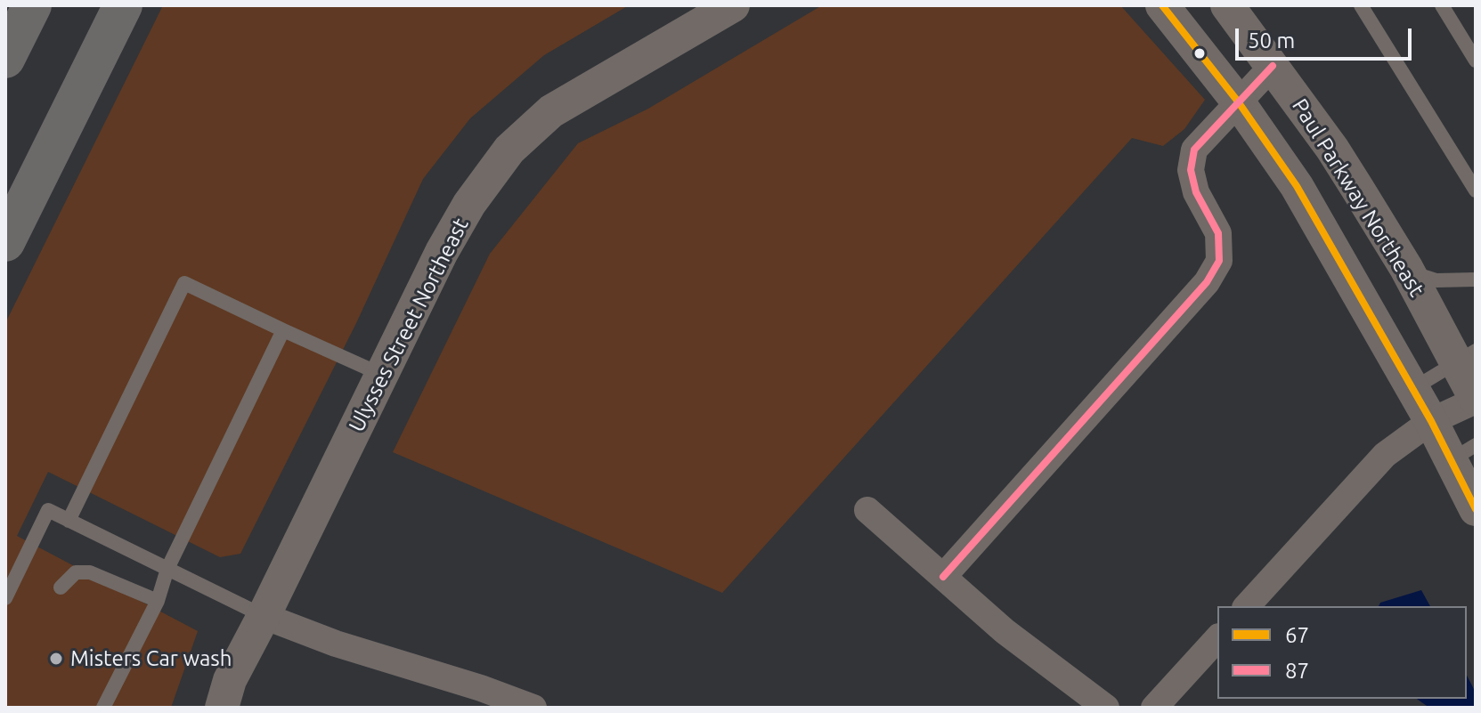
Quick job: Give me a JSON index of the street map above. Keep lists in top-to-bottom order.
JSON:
{
  "streets": {
    "street": ["Paul Parkway Northeast", "Ulysses Street Northeast"]
  },
  "places": ["Misters Car wash"],
  "lines": ["transit line 67", "transit line 87"],
  "legend": ["67", "87"],
  "scale_bar": "50 m"
}
